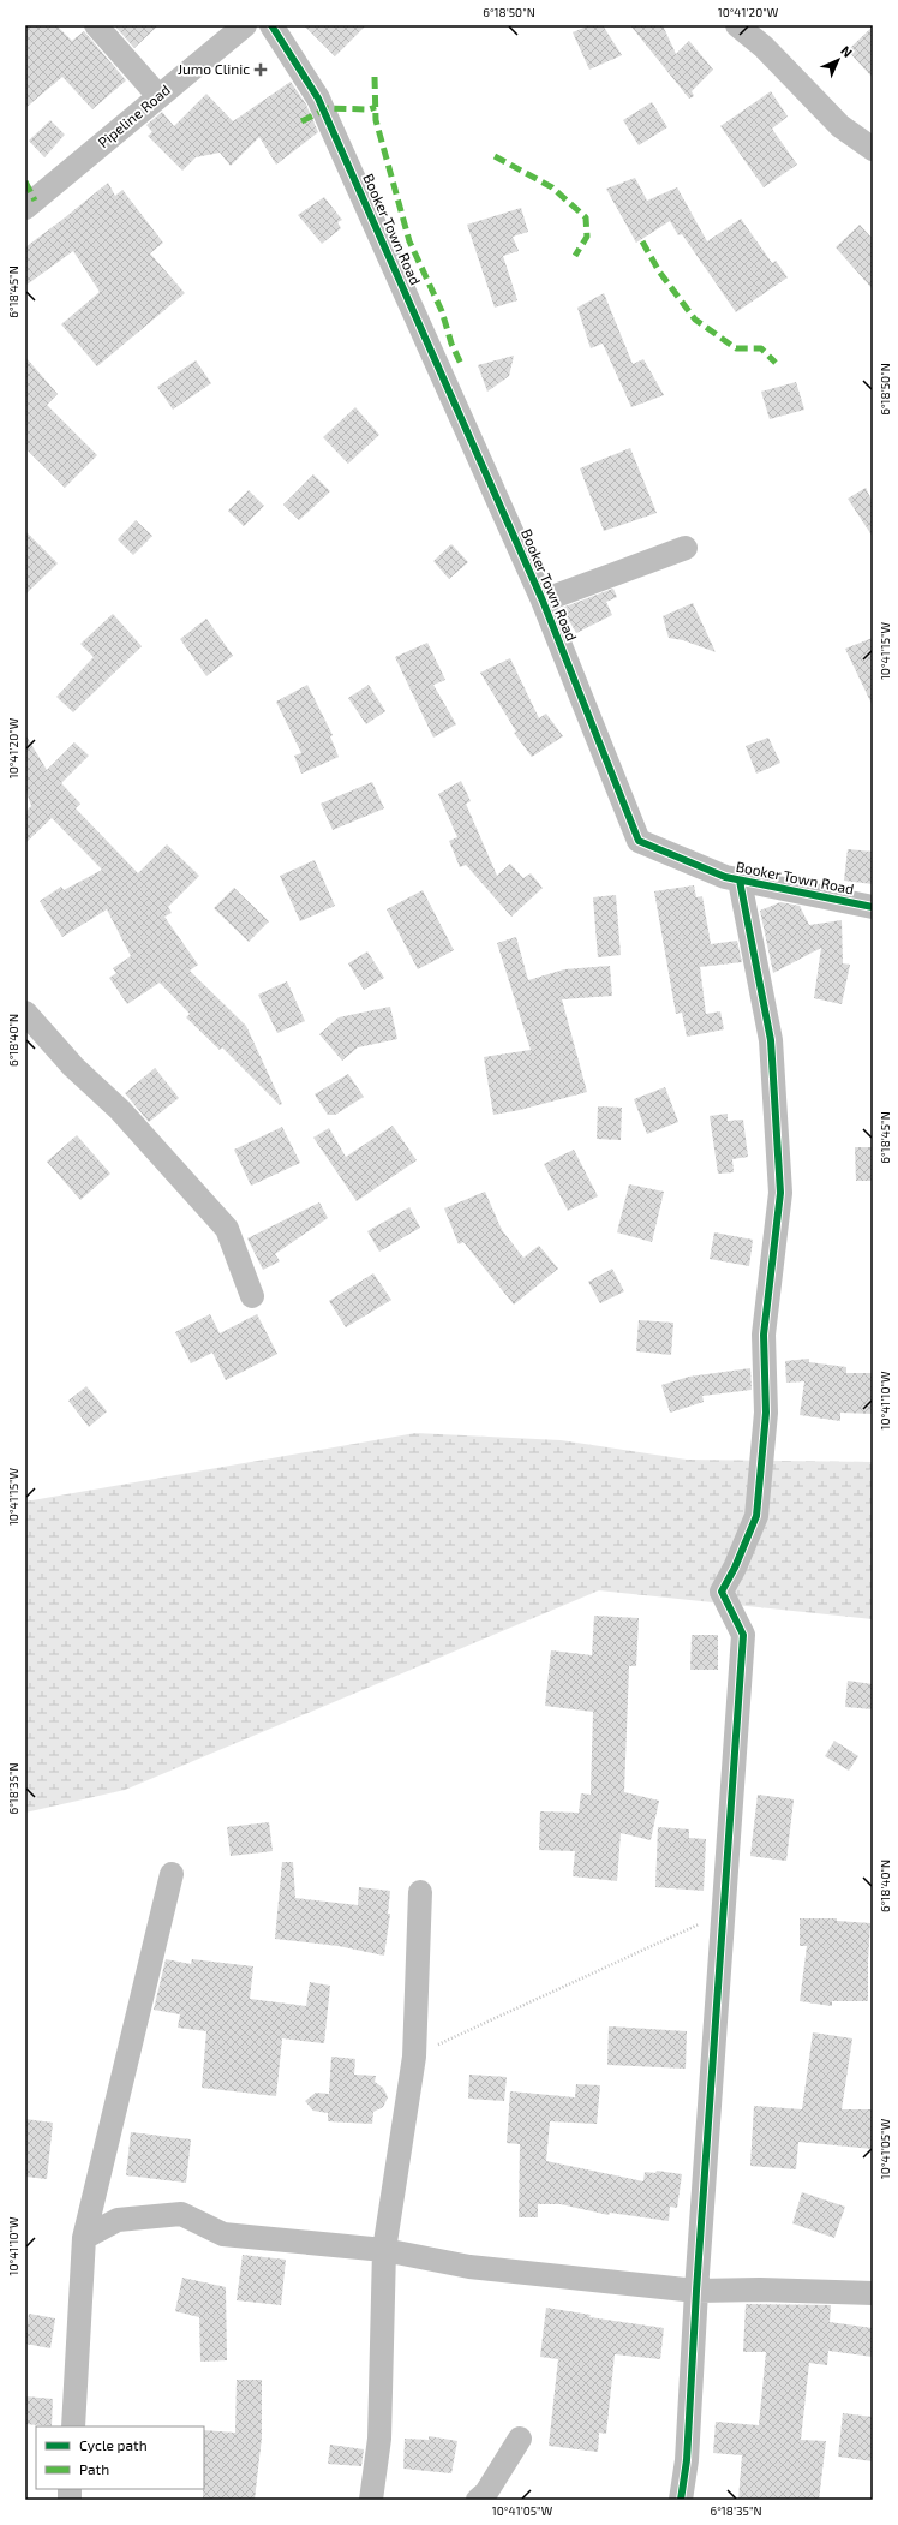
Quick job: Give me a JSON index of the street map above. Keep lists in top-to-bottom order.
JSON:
{
  "streets": {
    "street": ["Pipeline Road", "Booker Town Road"]
  },
  "places": {
    "health": ["Jumo Clinic"]
  },
  "legend": ["Cycle path", "Path"],
  "north": "top right",
  "coordinates": [
    "6°18'50\"N",
    "10°41'20\"W",
    "6°18'45\"N",
    "10°41'15\"W",
    "6°18'40\"N",
    "10°41'10\"W",
    "6°18'35\"N",
    "10°41'05\"W"
  ]
}
